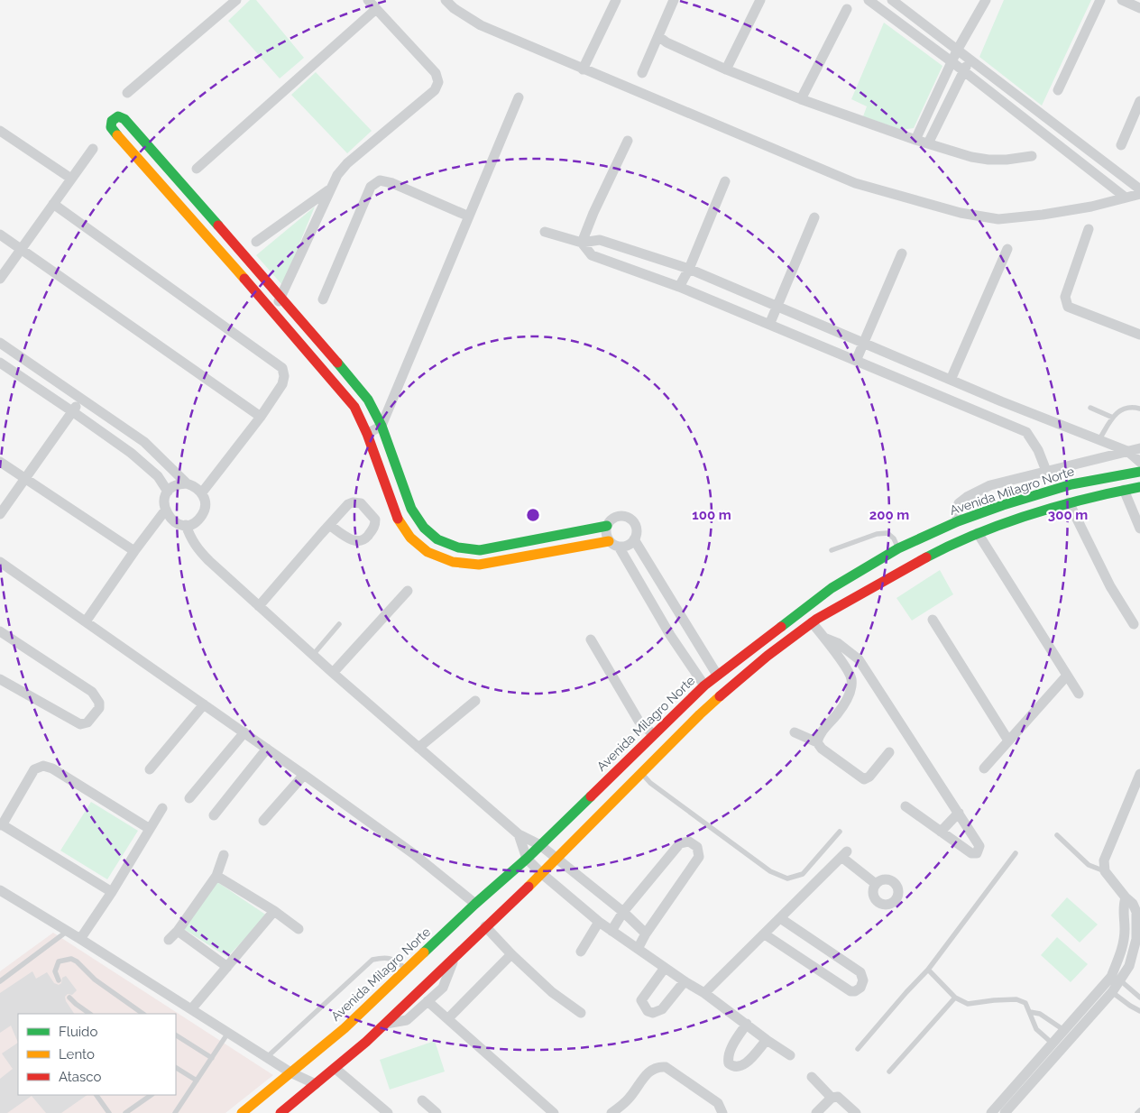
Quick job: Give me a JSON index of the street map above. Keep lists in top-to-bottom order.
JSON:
{
  "streets": {
    "main road": ["Avenida Milagro Norte"]
  },
  "legend": ["Fluido", "Lento", "Atasco"],
  "rings": ["100 m", "200 m", "300 m"]
}
